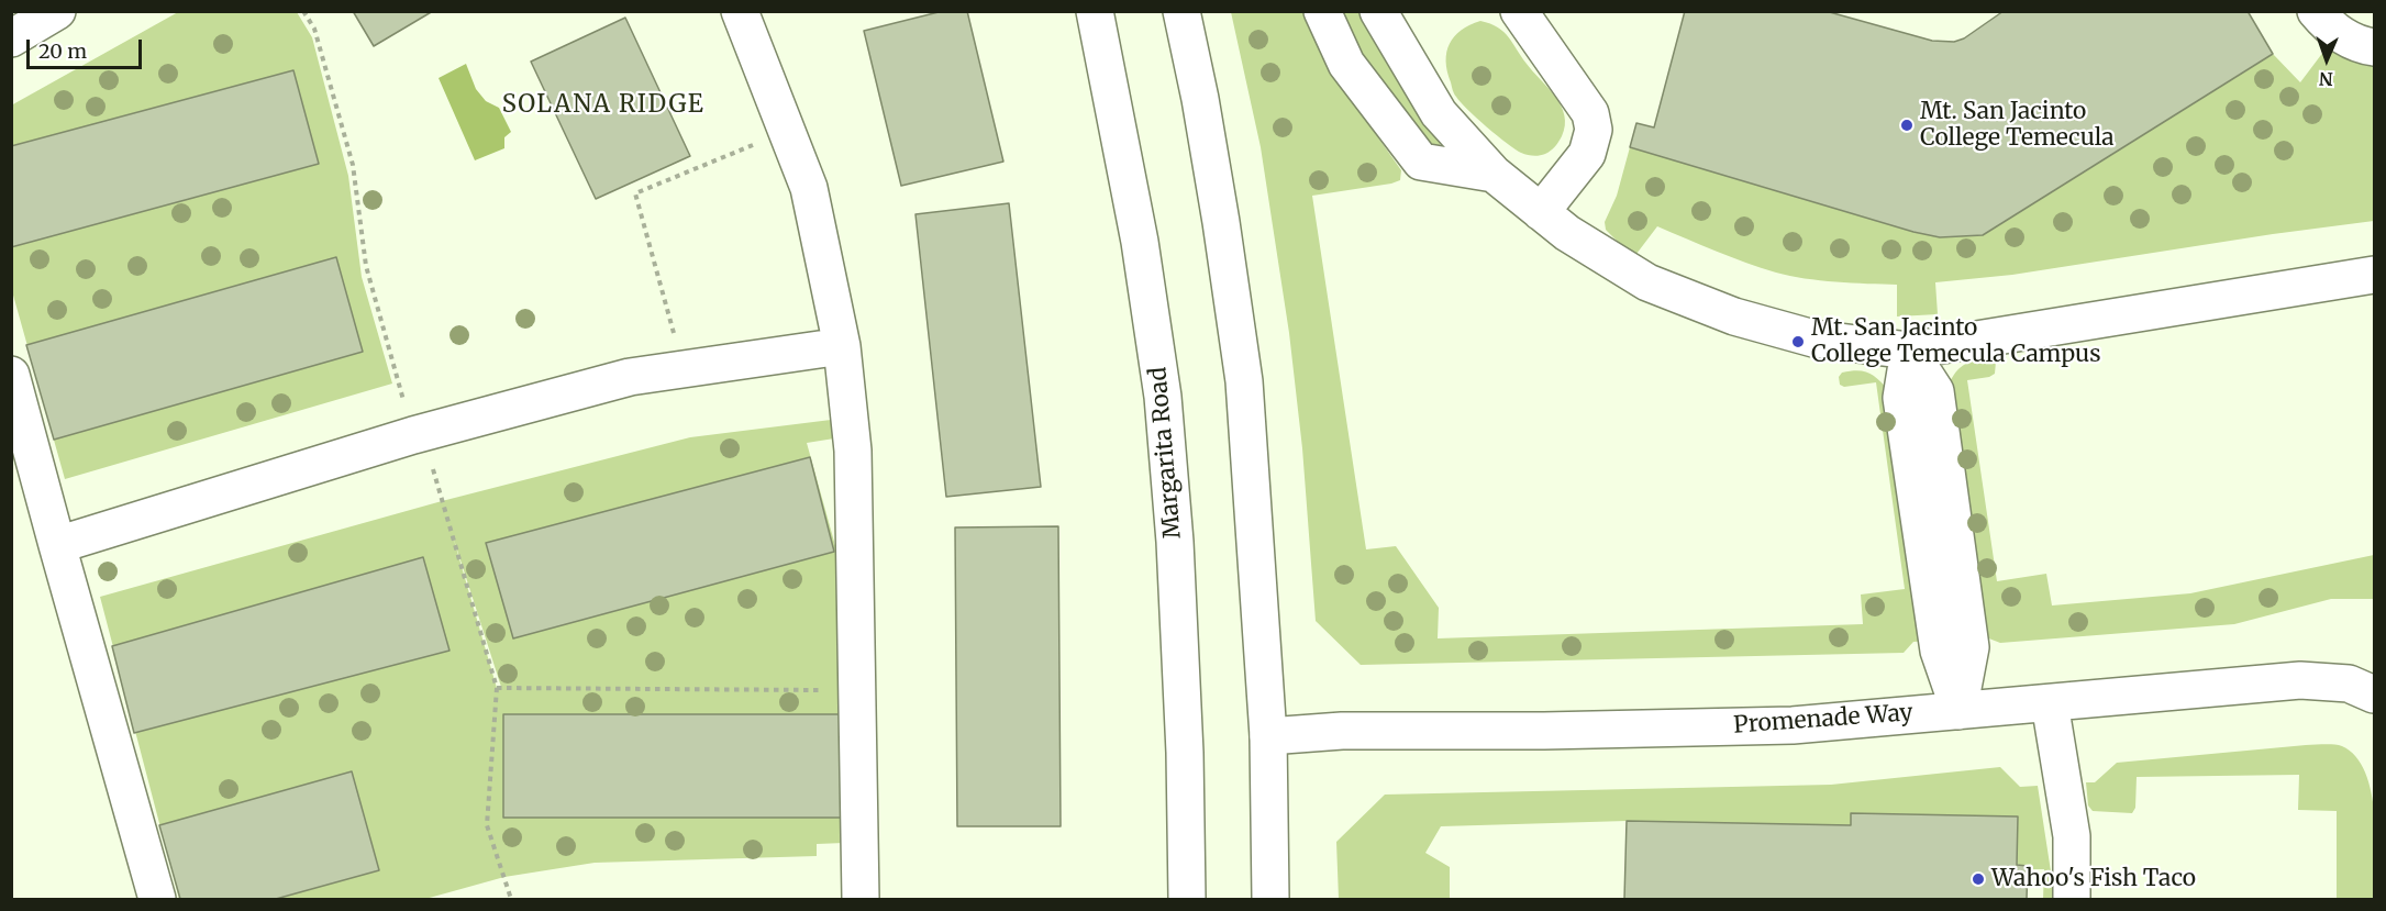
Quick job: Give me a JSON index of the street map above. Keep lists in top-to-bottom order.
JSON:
{
  "streets": {
    "main road": ["Margarita Road", "Promenade Way"]
  },
  "districts": ["SOLANA RIDGE"],
  "places": ["Mt. San Jacinto College Temecula", "Mt. San Jacinto College Temecula Campus", "Wahoo's Fish Taco"],
  "scale_bar": "20 m",
  "north": "bottom"
}
